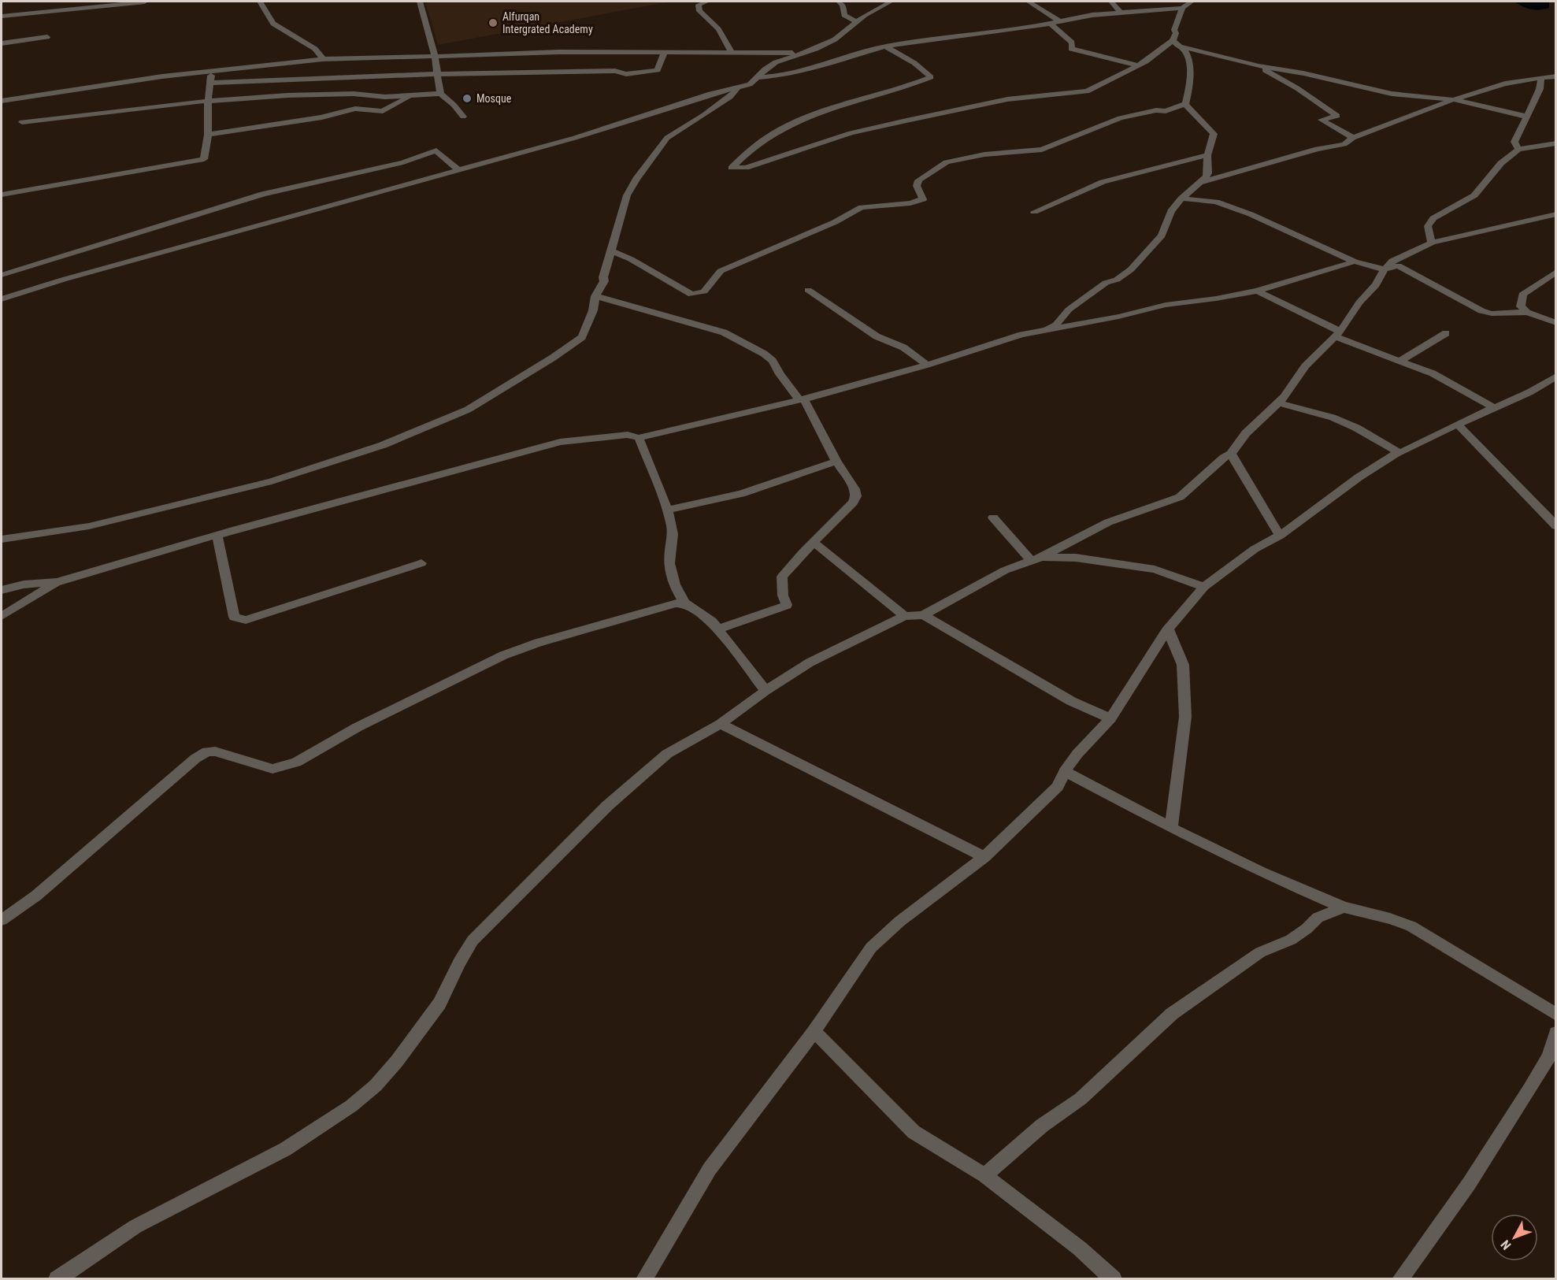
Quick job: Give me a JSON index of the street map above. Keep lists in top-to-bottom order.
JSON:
{
  "places": ["Alfurqan Intergrated Academy", "Mosque"],
  "north": "bottom left"
}
